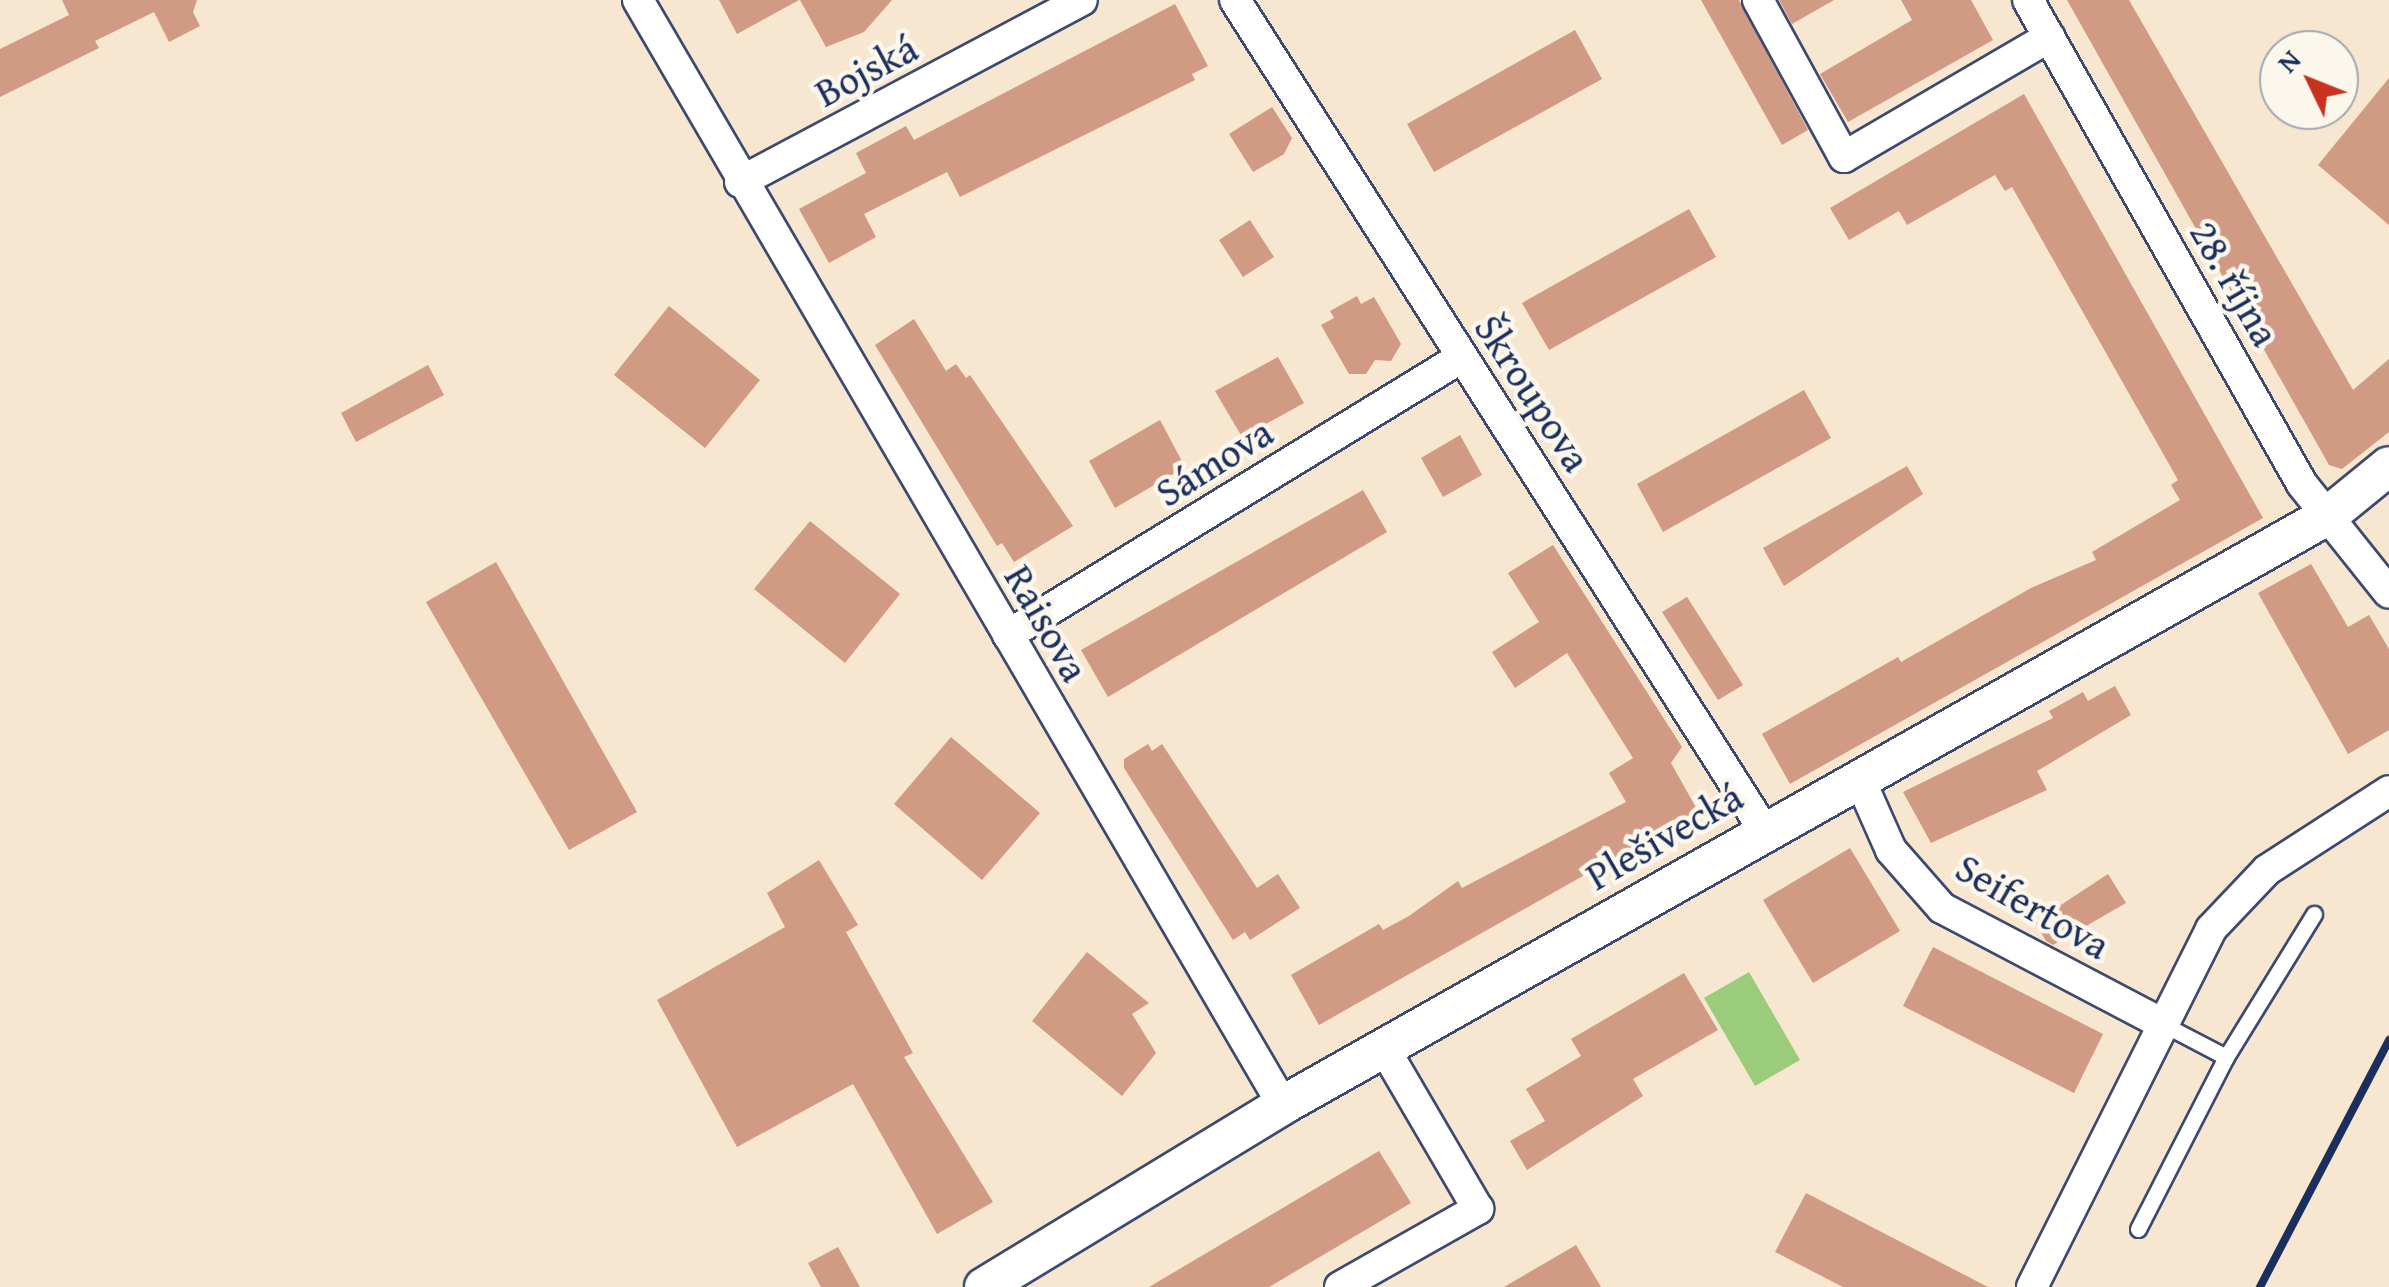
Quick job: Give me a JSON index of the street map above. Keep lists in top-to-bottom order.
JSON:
{
  "streets": {
    "street": [
      "Bojská",
      "28. října",
      "Škroupova",
      "Sámova",
      "Raisova",
      "Plešivecká",
      "Seifertova"
    ]
  },
  "crossings": [
    ["Bojská", "Raisova"],
    ["28. října", "Plešivecká"],
    ["Škroupova", "Sámova"],
    ["Škroupova", "Plešivecká"],
    ["Sámova", "Raisova"],
    ["Raisova", "Plešivecká"],
    ["Plešivecká", "Seifertova"]
  ],
  "north": "top left"
}
